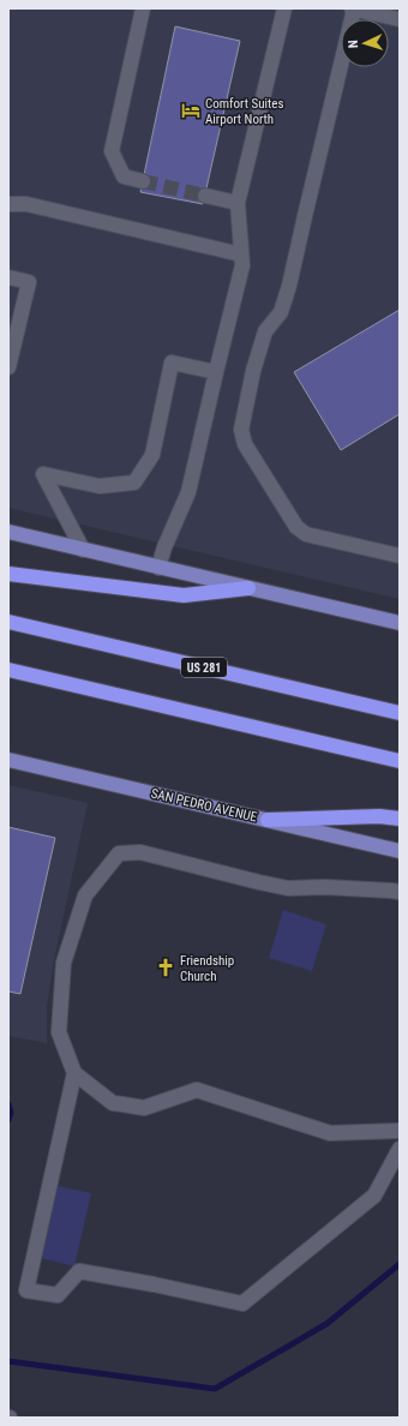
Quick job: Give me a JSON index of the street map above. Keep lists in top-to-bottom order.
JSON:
{
  "streets": {
    "highway": ["US 281"],
    "main road": ["SAN PEDRO AVENUE"]
  },
  "places": {
    "hotel": ["Comfort Suites Airport North"],
    "church": ["Friendship Church"]
  },
  "north": "left"
}
